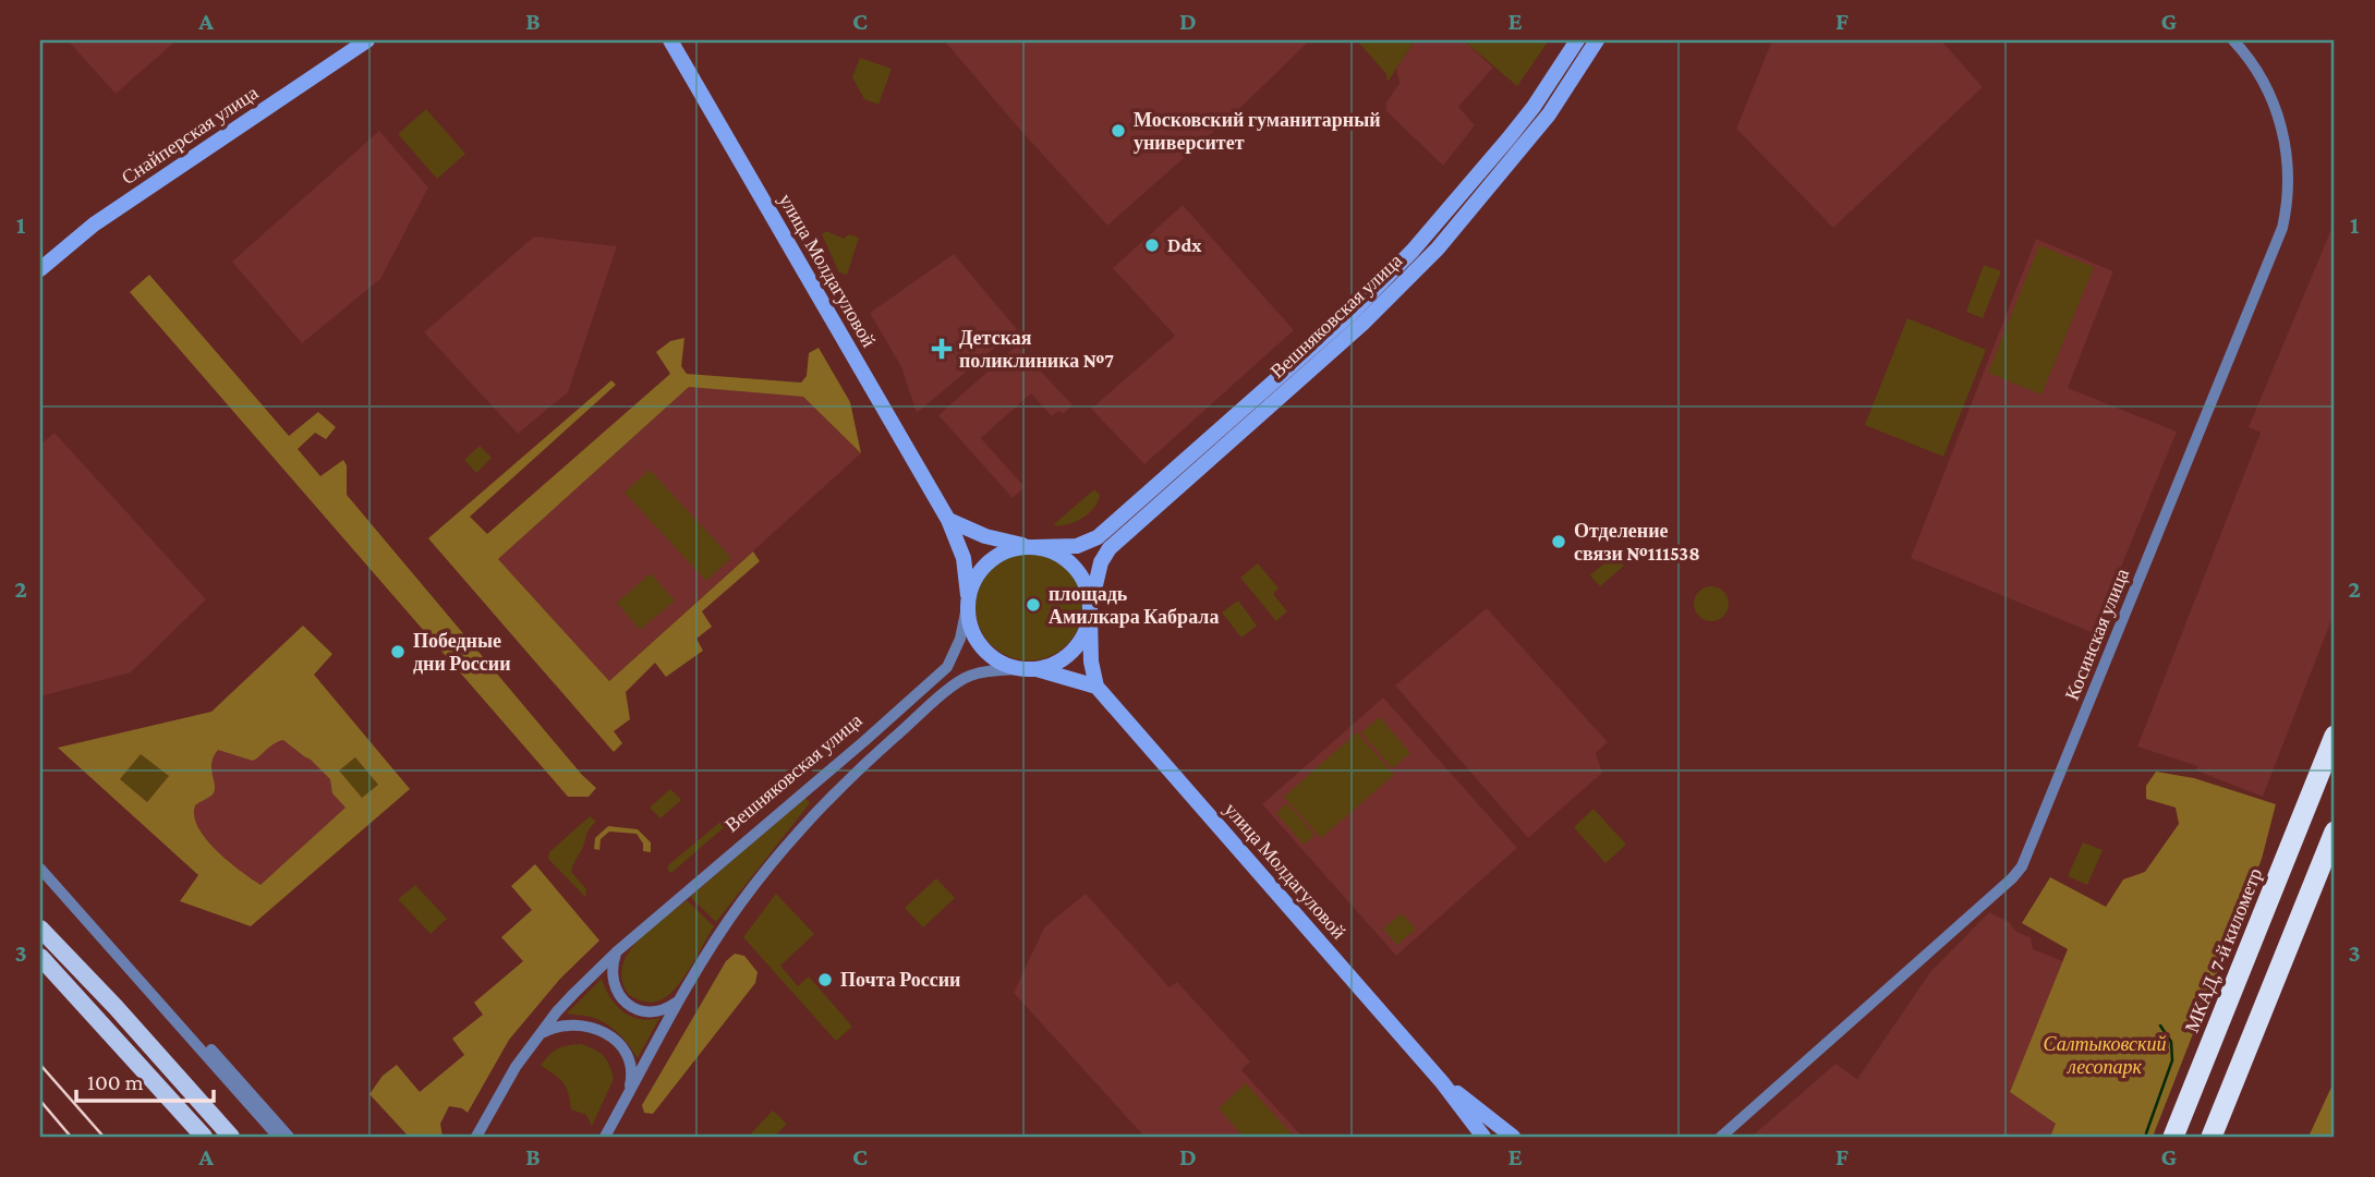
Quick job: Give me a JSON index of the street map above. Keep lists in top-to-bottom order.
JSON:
{
  "streets": {
    "highway": ["МКАД, 7-й километр"],
    "main road": ["Снайперская улица", "улица Молдагуловой", "Вешняковская улица"],
    "street": ["Косинская улица"]
  },
  "crossings": [
    ["улица Молдагуловой", "Вешняковская улица"]
  ],
  "parks": ["Салтыковский лесопарк"],
  "places": {
    "other": [
      "Московский гуманитарный университет",
      "Ddx",
      "Отделение связи №111538",
      "площадь Амилкара Кабрала",
      "Победные дни России",
      "Почта России"
    ],
    "health": ["Детская поликлиника №7"]
  },
  "scale_bar": "100 m",
  "grid": {
    "columns": [
      "A",
      "B",
      "C",
      "D",
      "E",
      "F",
      "G"
    ],
    "rows": ["1", "2", "3"]
  }
}
